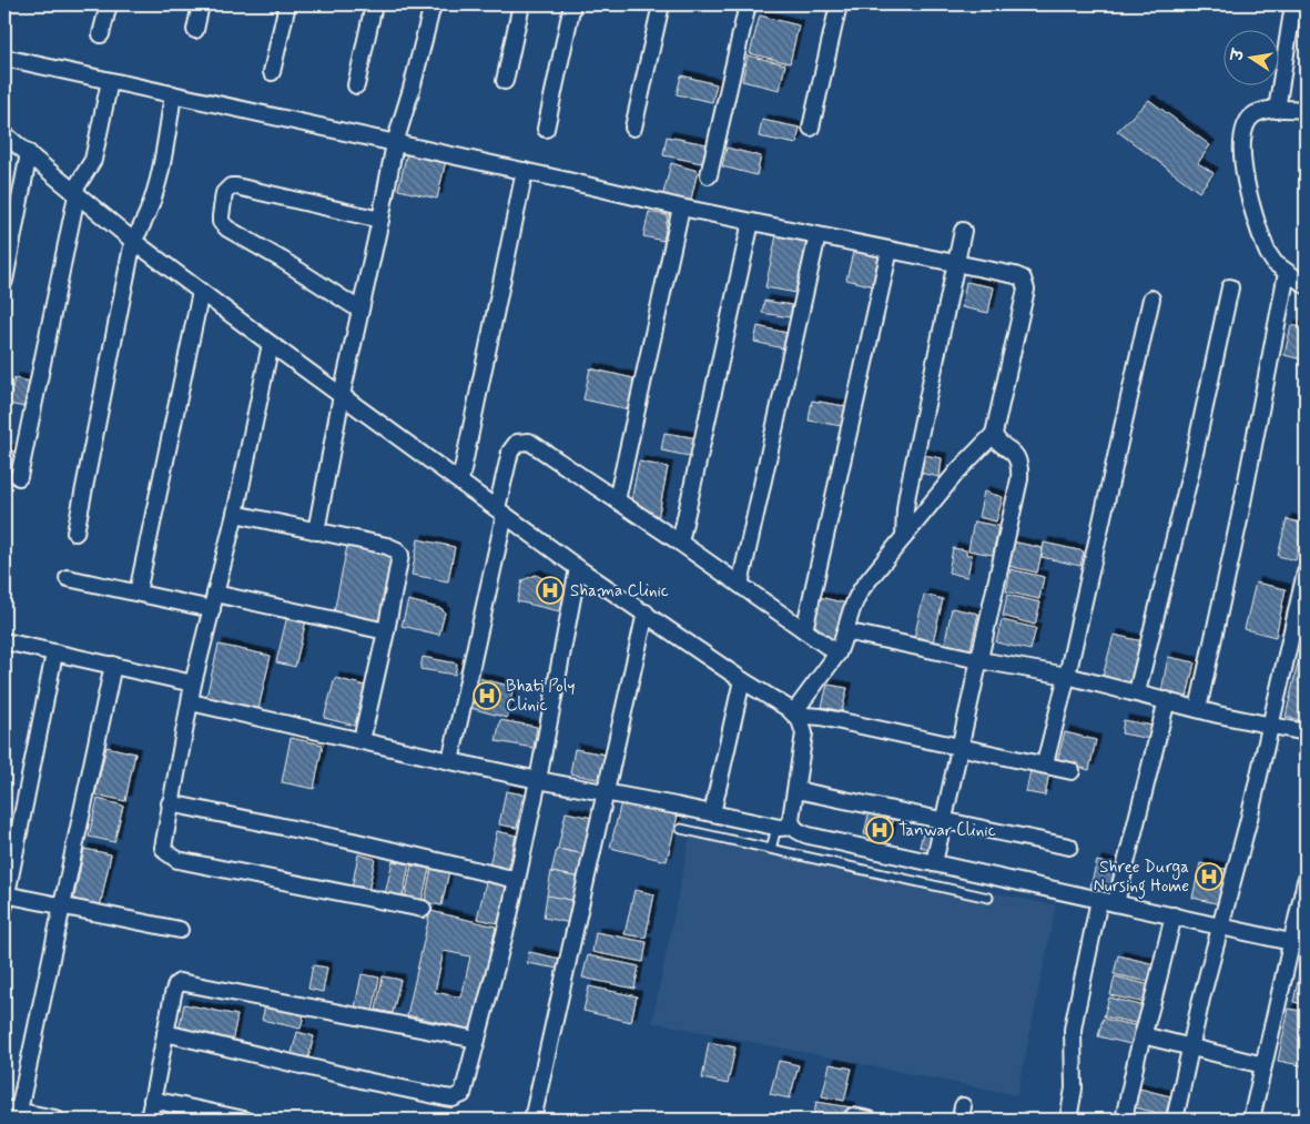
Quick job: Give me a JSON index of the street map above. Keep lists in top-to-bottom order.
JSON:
{
  "places": {
    "hospital": [
      "Shama Clinic",
      "Bhati Poly Clinic",
      "Tanwar Clinic",
      "Shree Durga Nursing Home"
    ]
  },
  "north": "left"
}
